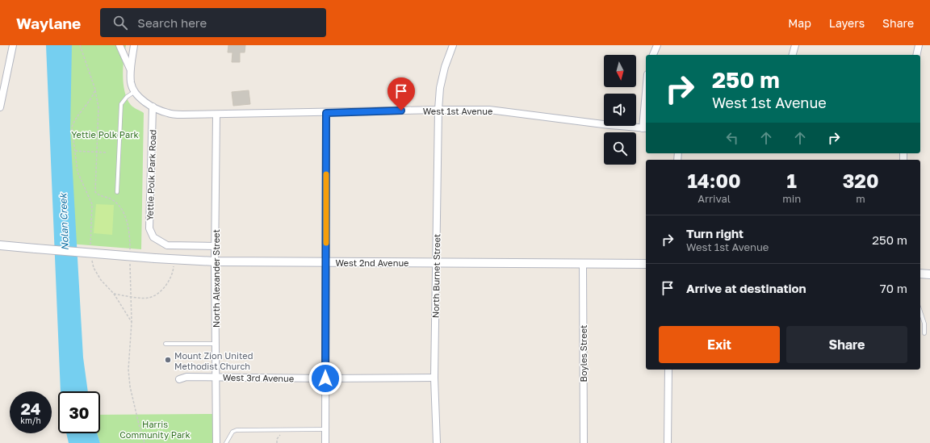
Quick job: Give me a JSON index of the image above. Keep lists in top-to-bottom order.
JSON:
{
  "streets": {
    "street": [
      "West 1st Avenue",
      "Yettie Polk Park Road",
      "West 2nd Avenue",
      "North Burnet Street",
      "North Alexander Street",
      "Boyles Street",
      "West 3rd Avenue"
    ]
  },
  "crossings": [
    ["West 1st Avenue", "Yettie Polk Park Road"],
    ["West 1st Avenue", "North Burnet Street"],
    ["West 1st Avenue", "North Alexander Street"],
    ["Yettie Polk Park Road", "North Alexander Street"],
    ["West 2nd Avenue", "North Burnet Street"],
    ["West 2nd Avenue", "North Alexander Street"],
    ["West 2nd Avenue", "Boyles Street"],
    ["North Burnet Street", "West 3rd Avenue"],
    ["North Alexander Street", "West 3rd Avenue"]
  ],
  "water": ["Nolan Creek"],
  "parks": ["Yettie Polk Park", "Harris Community Park"],
  "places": ["Mount Zion United Methodist Church"],
  "north": "bottom",
  "page": {
    "header": "Waylane",
    "search": "Search here",
    "nav": ["Map", "Layers", "Share"],
    "turn": ["250 m", "West 1st Avenue"],
    "eta": [
      "14:00",
      "Arrival",
      "1",
      "min",
      "320",
      "m"
    ],
    "list": [
      {
        "name": "Turn right",
        "note": "West 1st Avenue",
        "value": "250 m"
      },
      {
        "name": "Arrive at destination",
        "value": "70 m"
      }
    ],
    "buttons": ["Exit", "Share"],
    "speed": "24 km/h",
    "limit": "30"
  }
}
